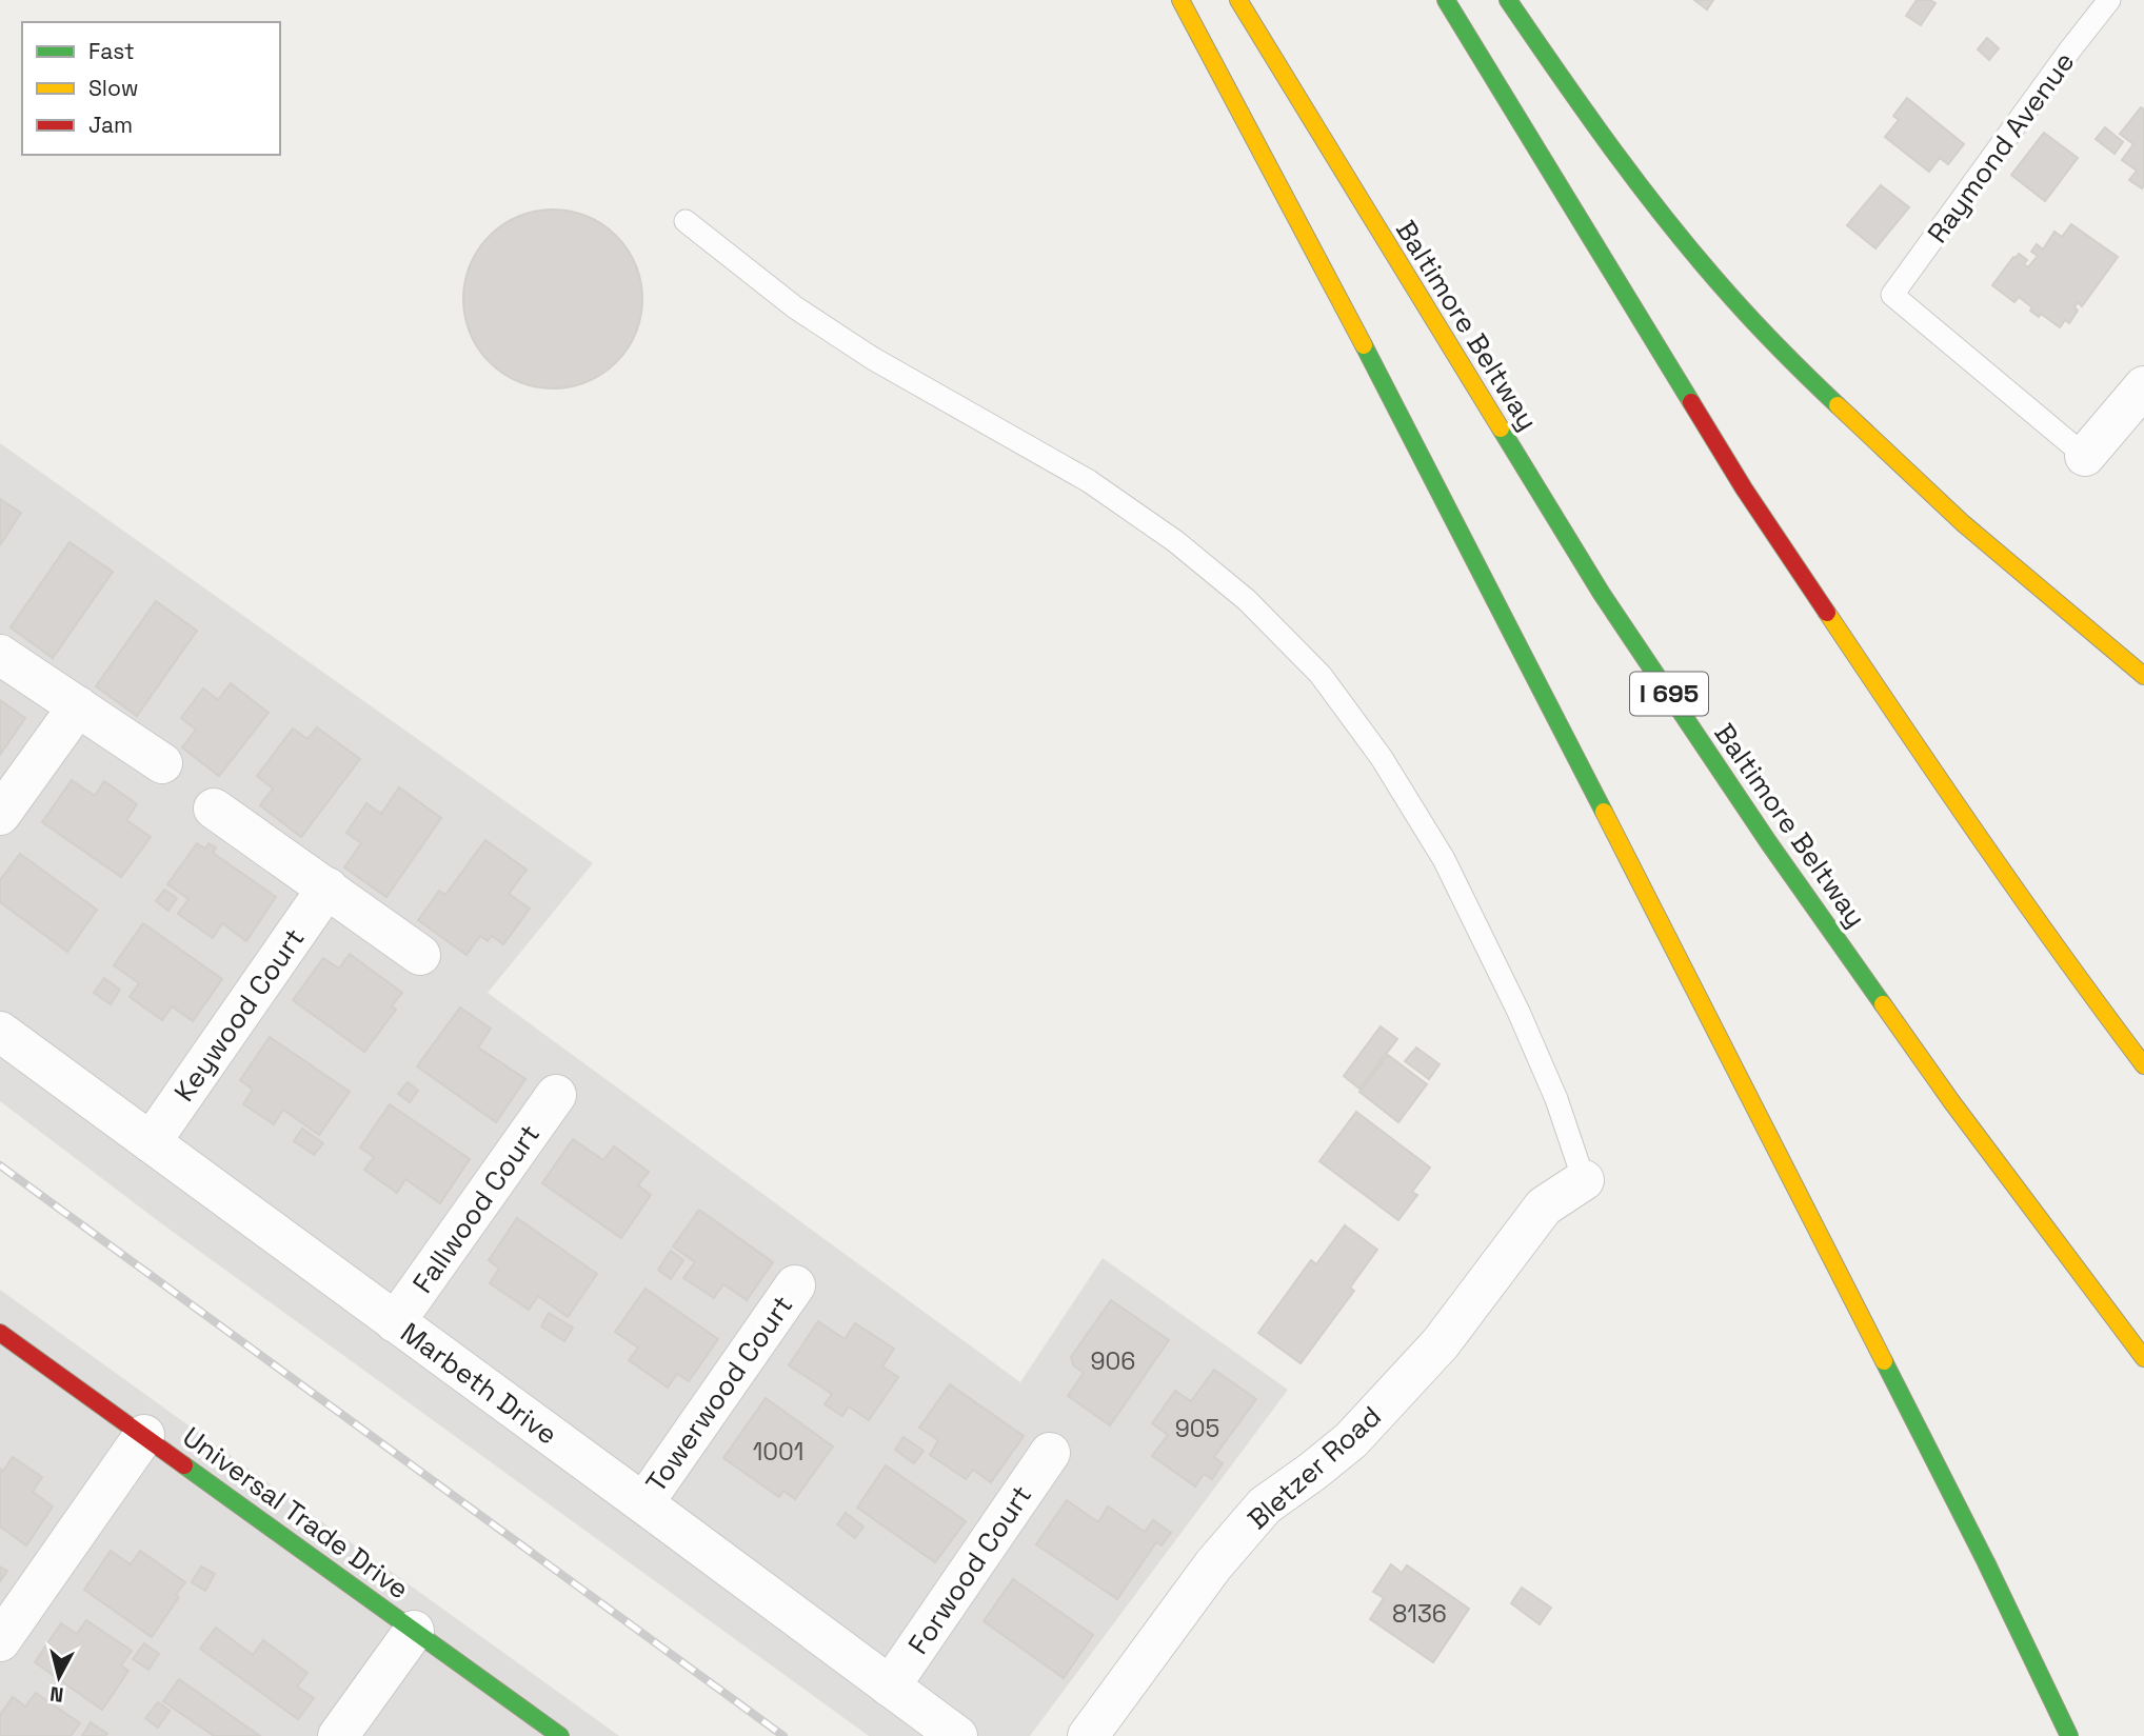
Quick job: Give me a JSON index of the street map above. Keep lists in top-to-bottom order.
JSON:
{
  "streets": {
    "main road": ["Baltimore Beltway", "I 695", "Universal Trade Drive"],
    "street": [
      "Keywood Court",
      "Fallwood Court",
      "Marbeth Drive",
      "Towerwood Court",
      "Bletzer Road",
      "Forwood Court"
    ],
    "lane": ["Raymond Avenue"]
  },
  "crossings": [
    ["Keywood Court", "Marbeth Drive"],
    ["Fallwood Court", "Marbeth Drive"],
    ["Marbeth Drive", "Towerwood Court"],
    ["Marbeth Drive", "Forwood Court"]
  ],
  "house_numbers": [
    "906",
    "905",
    "1001",
    "8136"
  ],
  "legend": ["Fast", "Slow", "Jam"],
  "north": "bottom"
}
